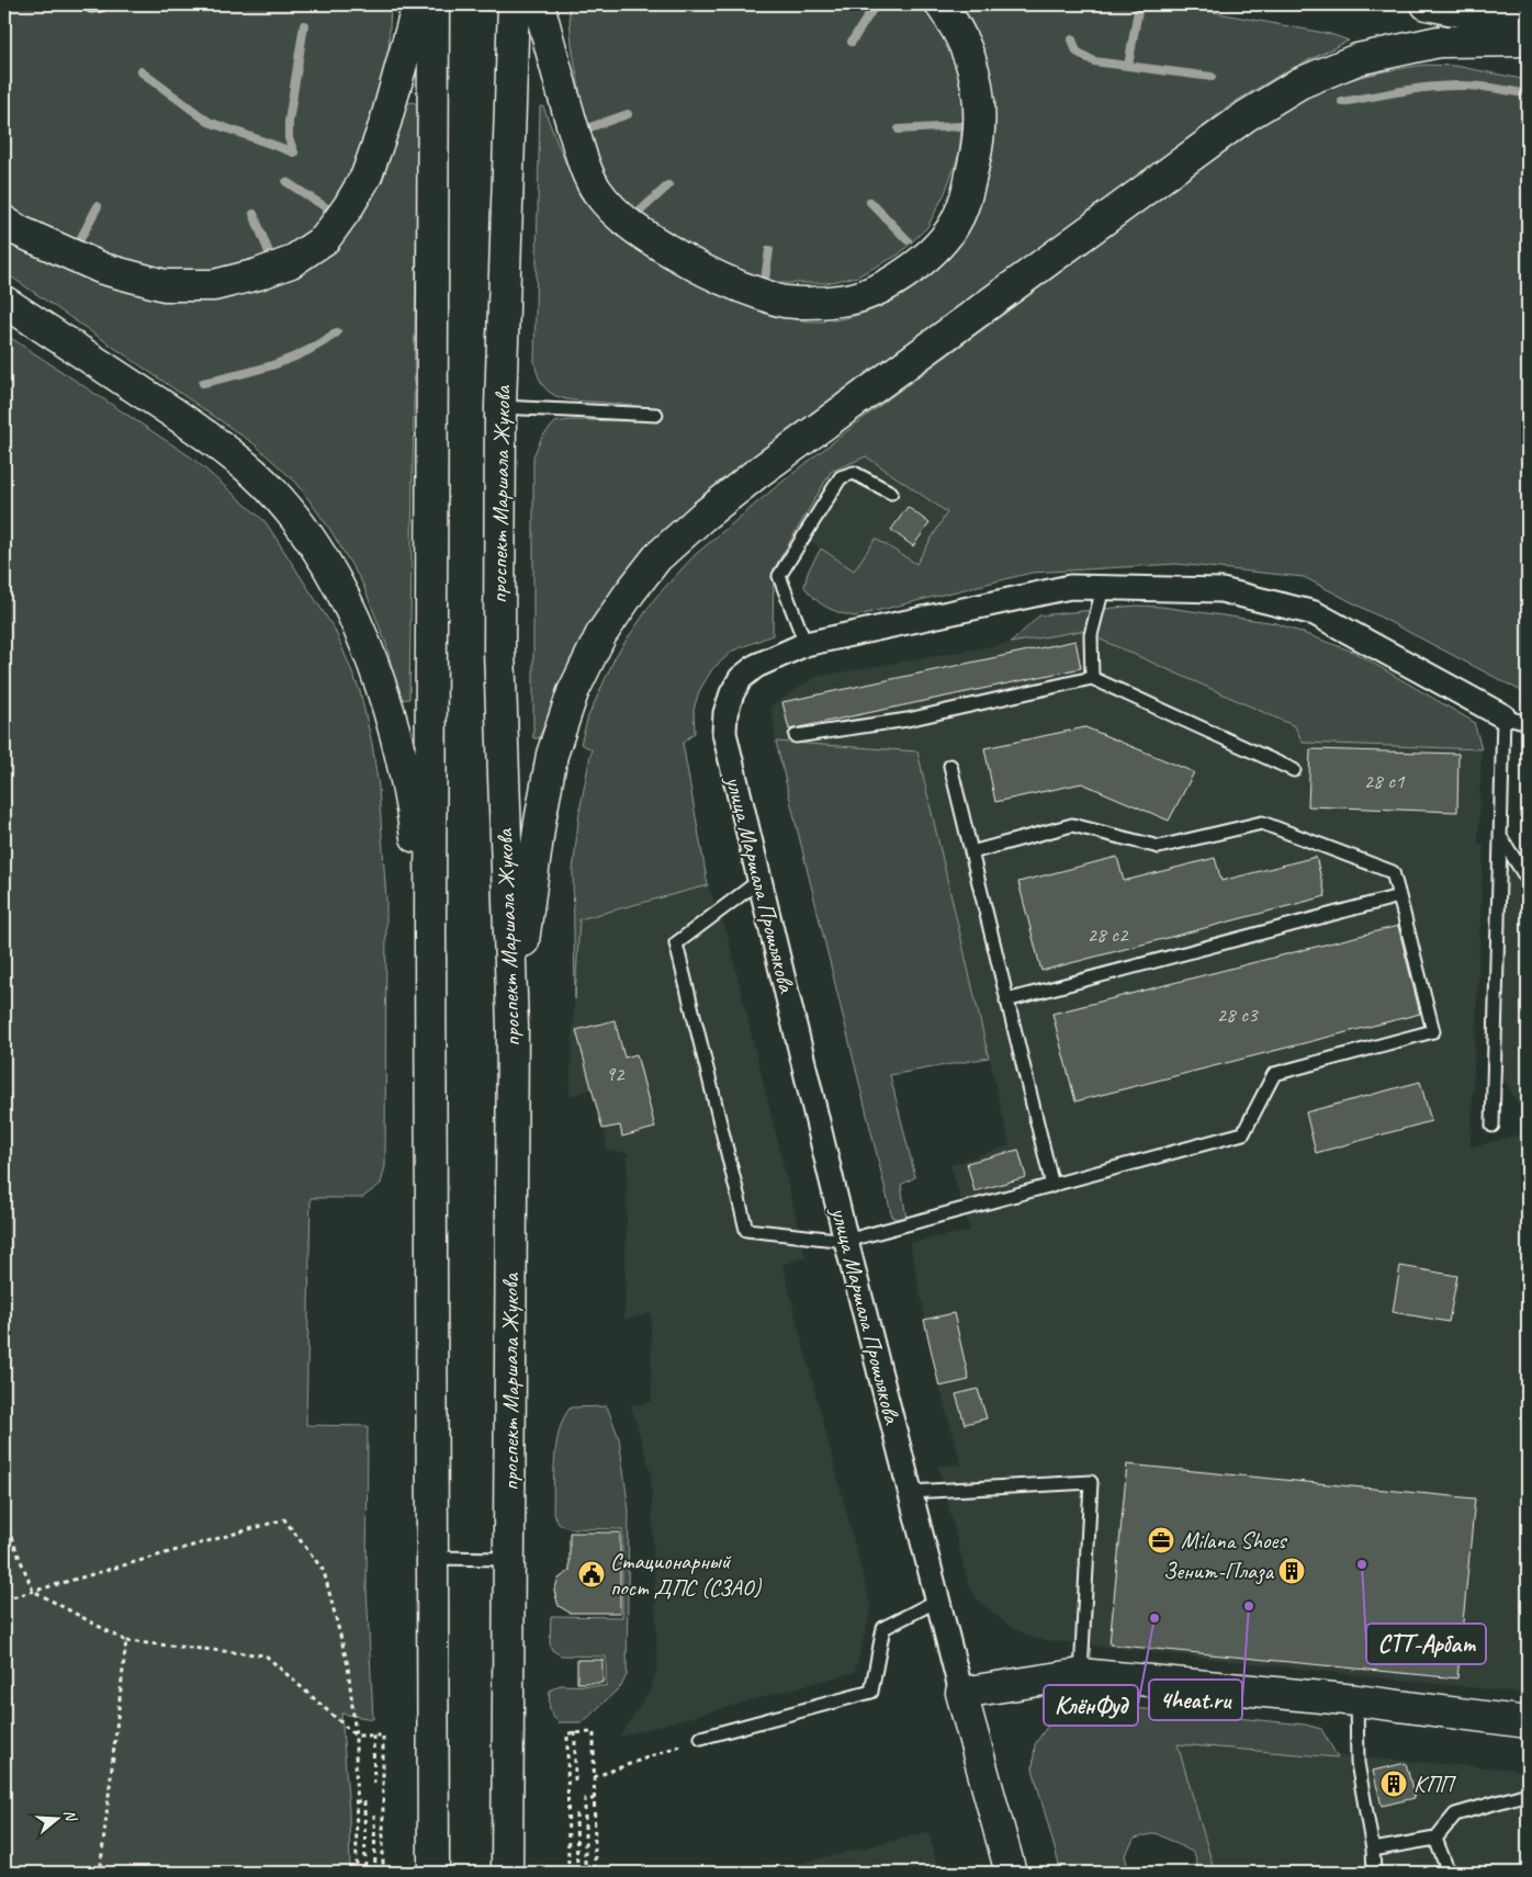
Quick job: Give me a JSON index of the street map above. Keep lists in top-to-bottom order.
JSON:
{
  "streets": {
    "main road": ["проспект Маршала Жукова", "улица Маршала Прошлякова"]
  },
  "places": {
    "office": ["Milana Shoes"],
    "other": ["СТТ-Арбат", "4heat.ru", "КлёнФуд"],
    "building": ["Зенит-Плаза", "КПП"],
    "public building": ["Стационарный пост ДПС (СЗАО)"]
  },
  "house_numbers": [
    "28 с1",
    "28 с2",
    "28 с3",
    "92"
  ],
  "north": "right"
}
